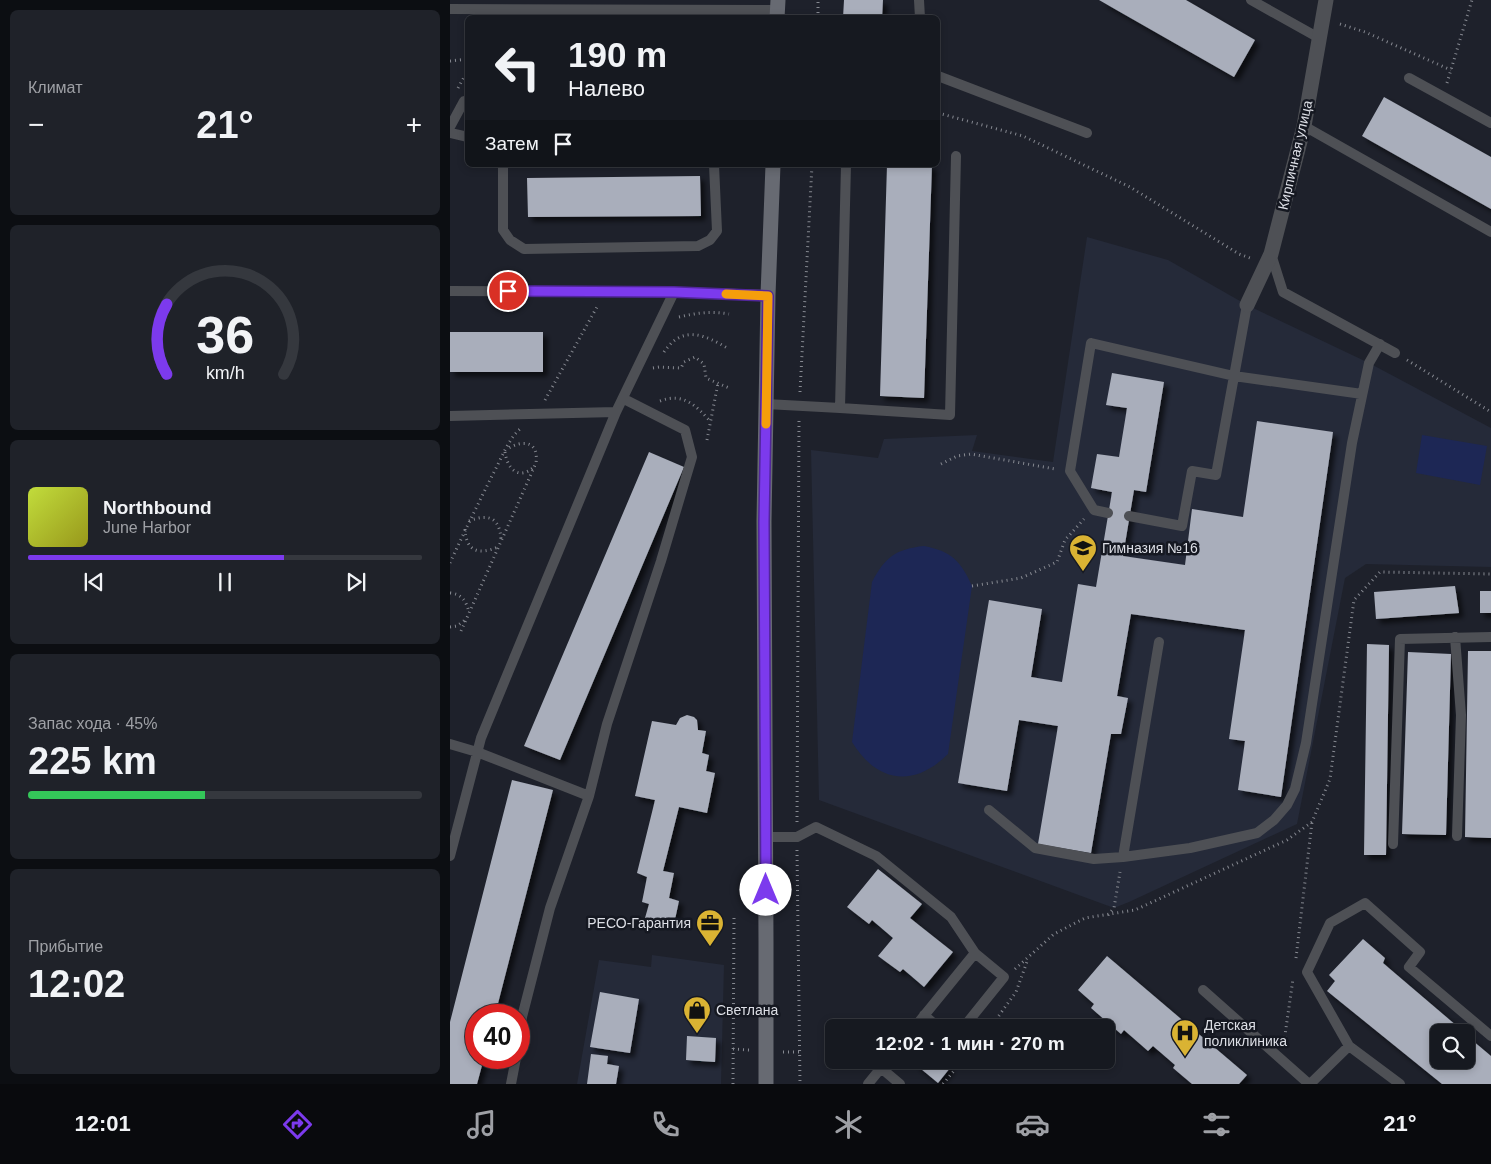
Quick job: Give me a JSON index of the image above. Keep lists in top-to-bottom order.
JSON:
{
  "streets": {
    "street": ["Кирпичная улица"]
  },
  "places": {
    "school or university": ["Гимназия №16"],
    "office": ["РЕСО-Гарантия"],
    "shop": ["Светлана"],
    "hospital": ["Детская поликлиника"]
  },
  "page": {
    "tile": [
      "Климат",
      ["Запас хода · 45%", "225 km"],
      ["Прибытие", "12:02"]
    ],
    "turn": ["190 m", "Налево"],
    "heat": ["−", "21°", "+"],
    "then": "Затем",
    "song": ["Northbound", "June Harbor"],
    "limit": "40",
    "trip": "12:02 · 1 мин · 270 m",
    "tabs": ["12:01", "21°"],
    "gauge": ["36", "km/h"]
  }
}
